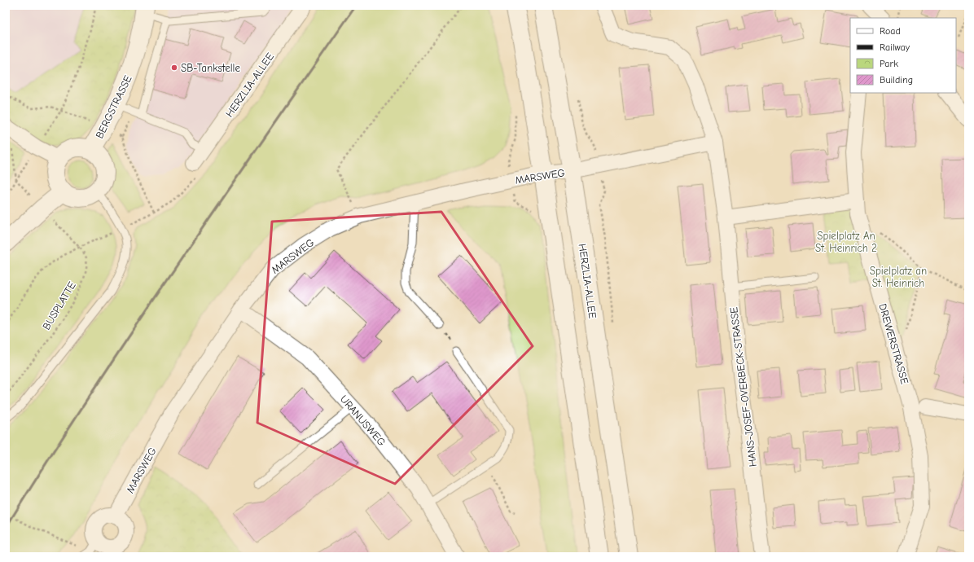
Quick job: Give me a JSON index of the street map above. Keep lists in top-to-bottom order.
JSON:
{
  "streets": {
    "main road": ["HERZLIA-ALLEE", "BERGSTRASSE"],
    "street": [
      "MARSWEG",
      "DREWERSTRASSE",
      "HANS-JOSEF-OVERBECK-STRASSE",
      "URANUSWEG"
    ],
    "path": ["BUSPLATTE"]
  },
  "crossings": [
    ["HERZLIA-ALLEE", "MARSWEG"],
    ["MARSWEG", "URANUSWEG"]
  ],
  "parks": ["Spielplatz An St. Heinrich 2", "Spielplatz an St. Heinrich"],
  "places": ["SB-Tankstelle"],
  "legend": [
    "Road",
    "Railway",
    "Park",
    "Building"
  ]
}
